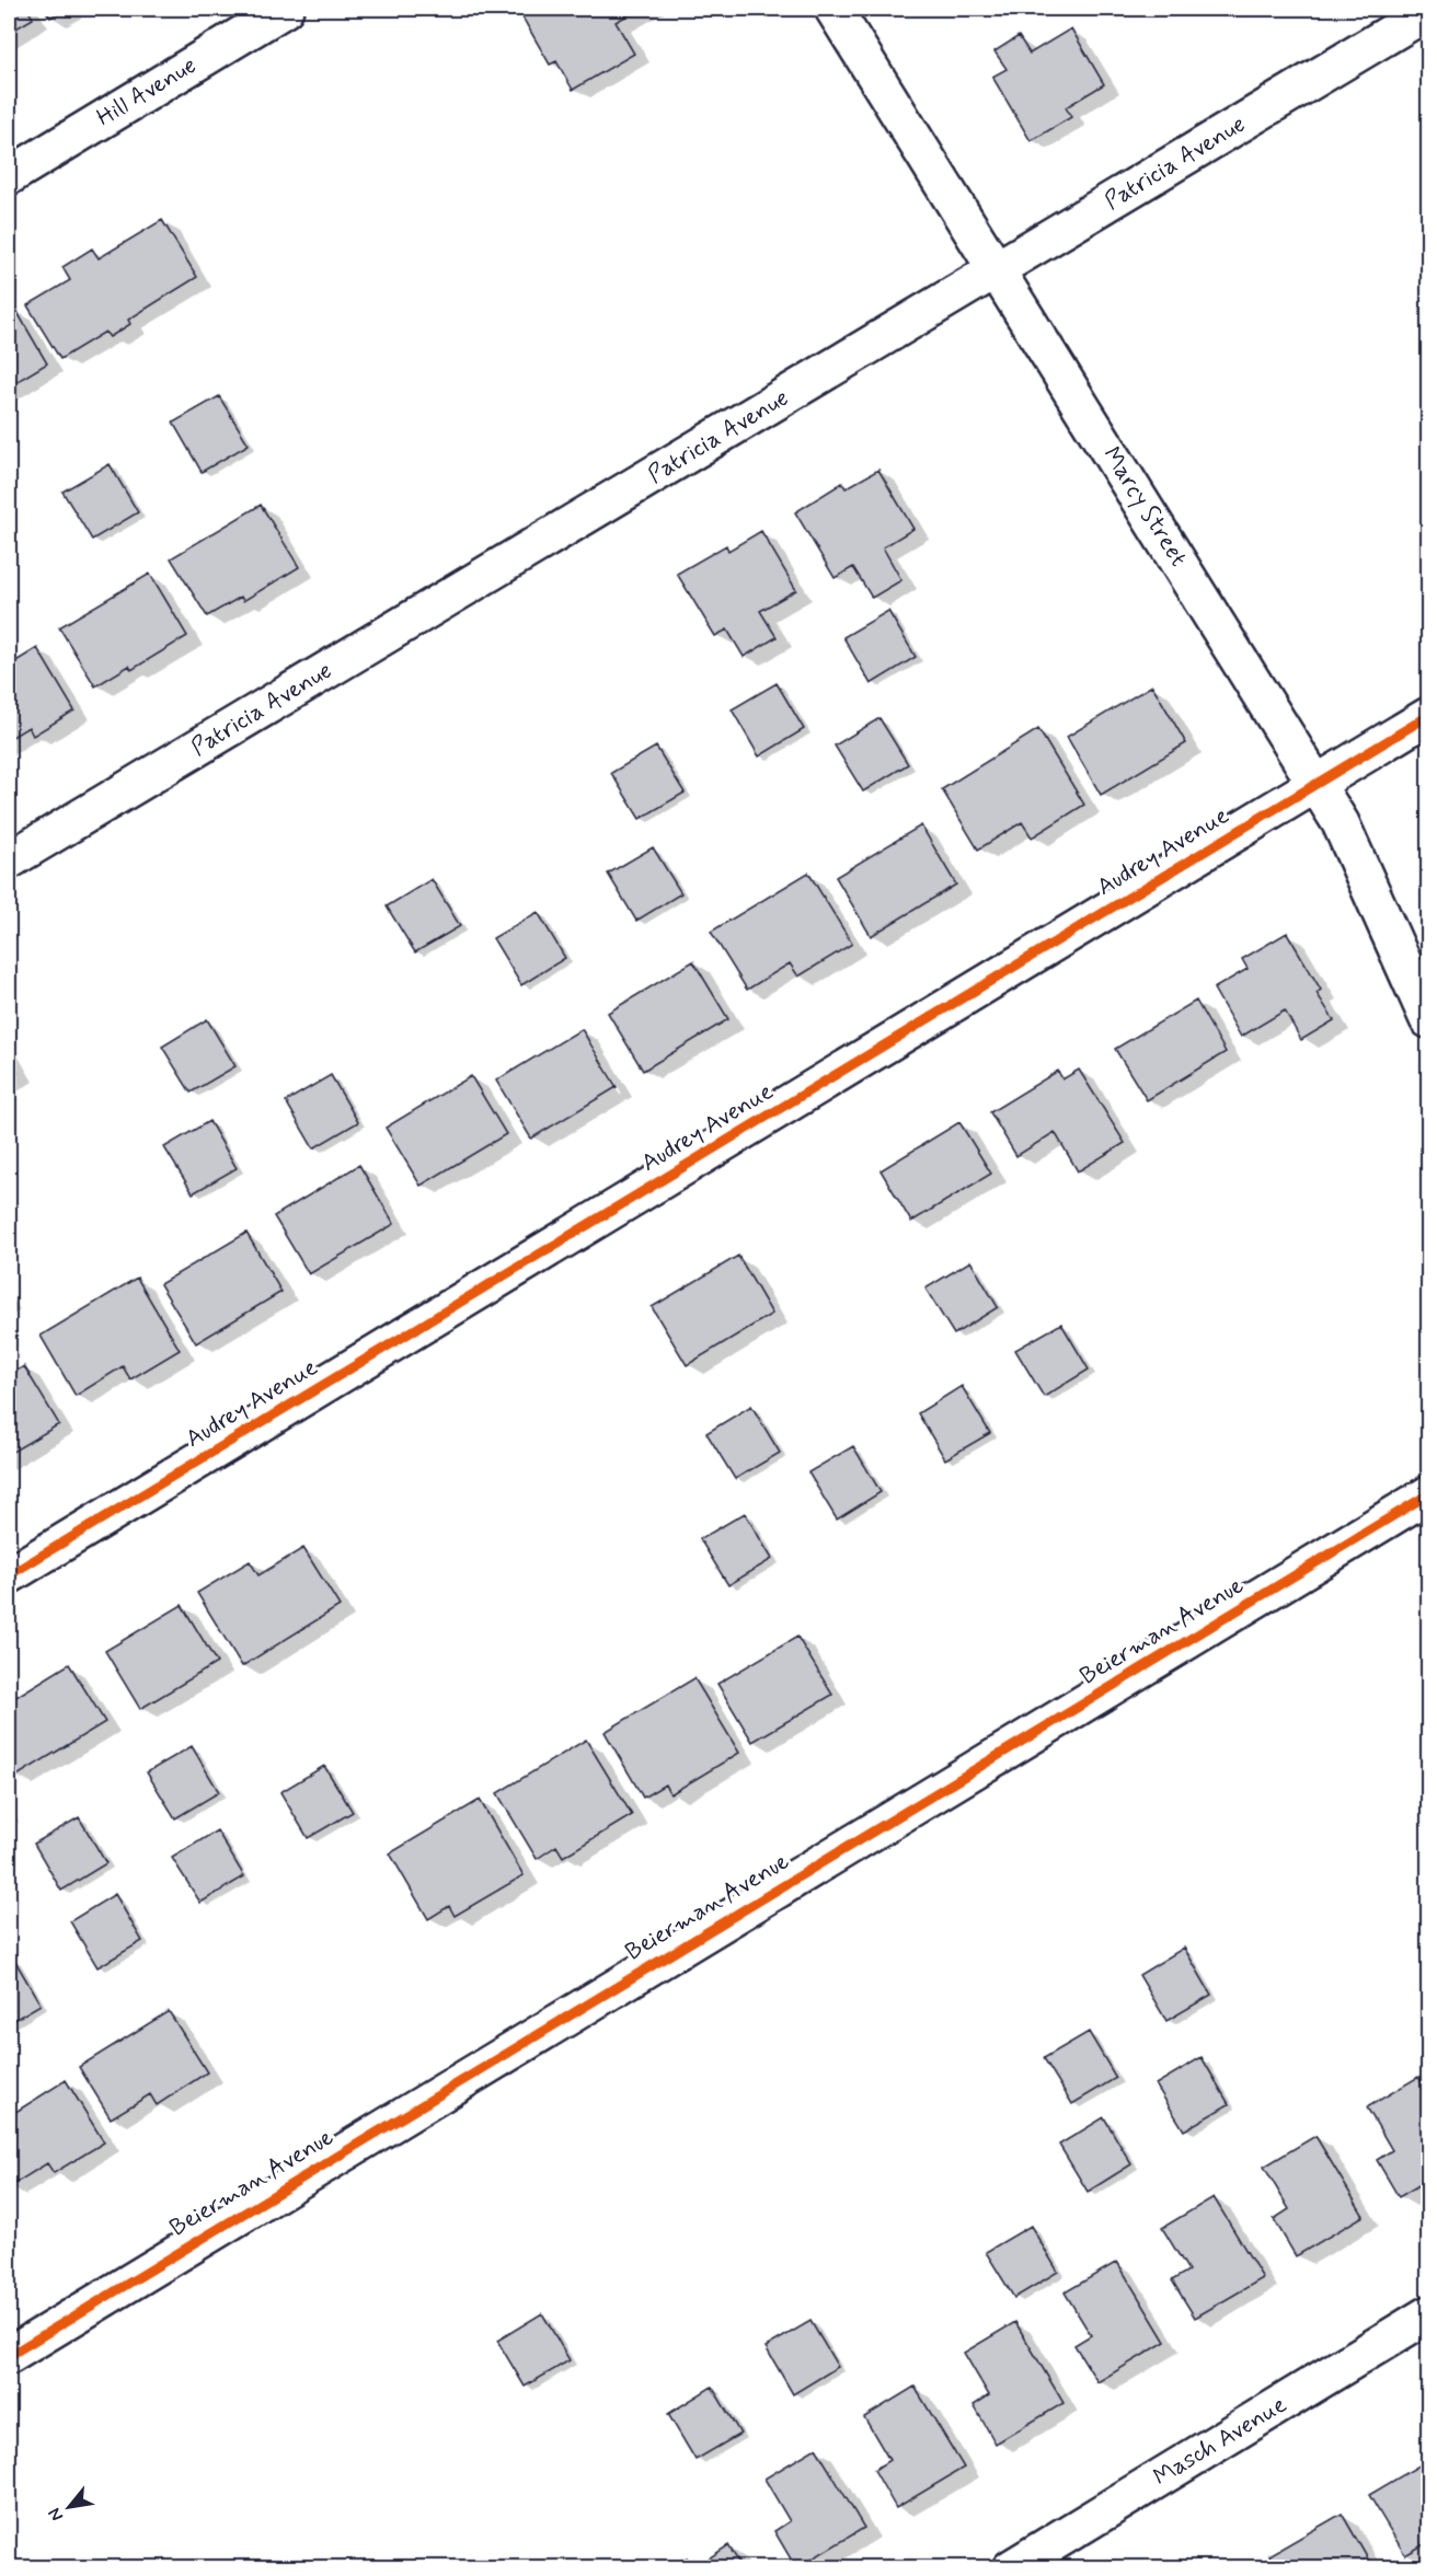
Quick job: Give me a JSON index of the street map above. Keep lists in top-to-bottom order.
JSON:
{
  "streets": {
    "street": [
      "Hill Avenue",
      "Patricia Avenue",
      "Marcy Street",
      "Audrey Avenue",
      "Beierman Avenue",
      "Masch Avenue"
    ]
  },
  "crossings": [
    ["Patricia Avenue", "Marcy Street"],
    ["Marcy Street", "Audrey Avenue"]
  ],
  "north": "bottom left"
}
